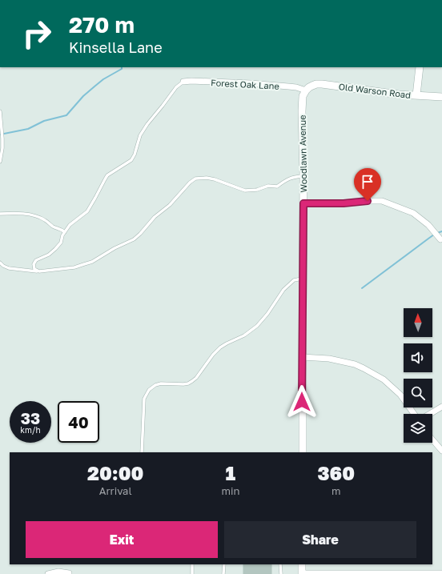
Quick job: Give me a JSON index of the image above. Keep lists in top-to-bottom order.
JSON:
{
  "streets": {
    "street": ["Forest Oak Lane", "Old Warson Road", "Woodlawn Avenue"]
  },
  "crossings": [
    ["Forest Oak Lane", "Old Warson Road"],
    ["Forest Oak Lane", "Woodlawn Avenue"],
    ["Old Warson Road", "Woodlawn Avenue"]
  ],
  "north": "top",
  "page": {
    "turn": ["270 m", "Kinsella Lane"],
    "speed": "33 km/h",
    "limit": "40",
    "eta": [
      "20:00",
      "Arrival",
      "1",
      "min",
      "360",
      "m"
    ],
    "buttons": ["Exit", "Share"]
  }
}
